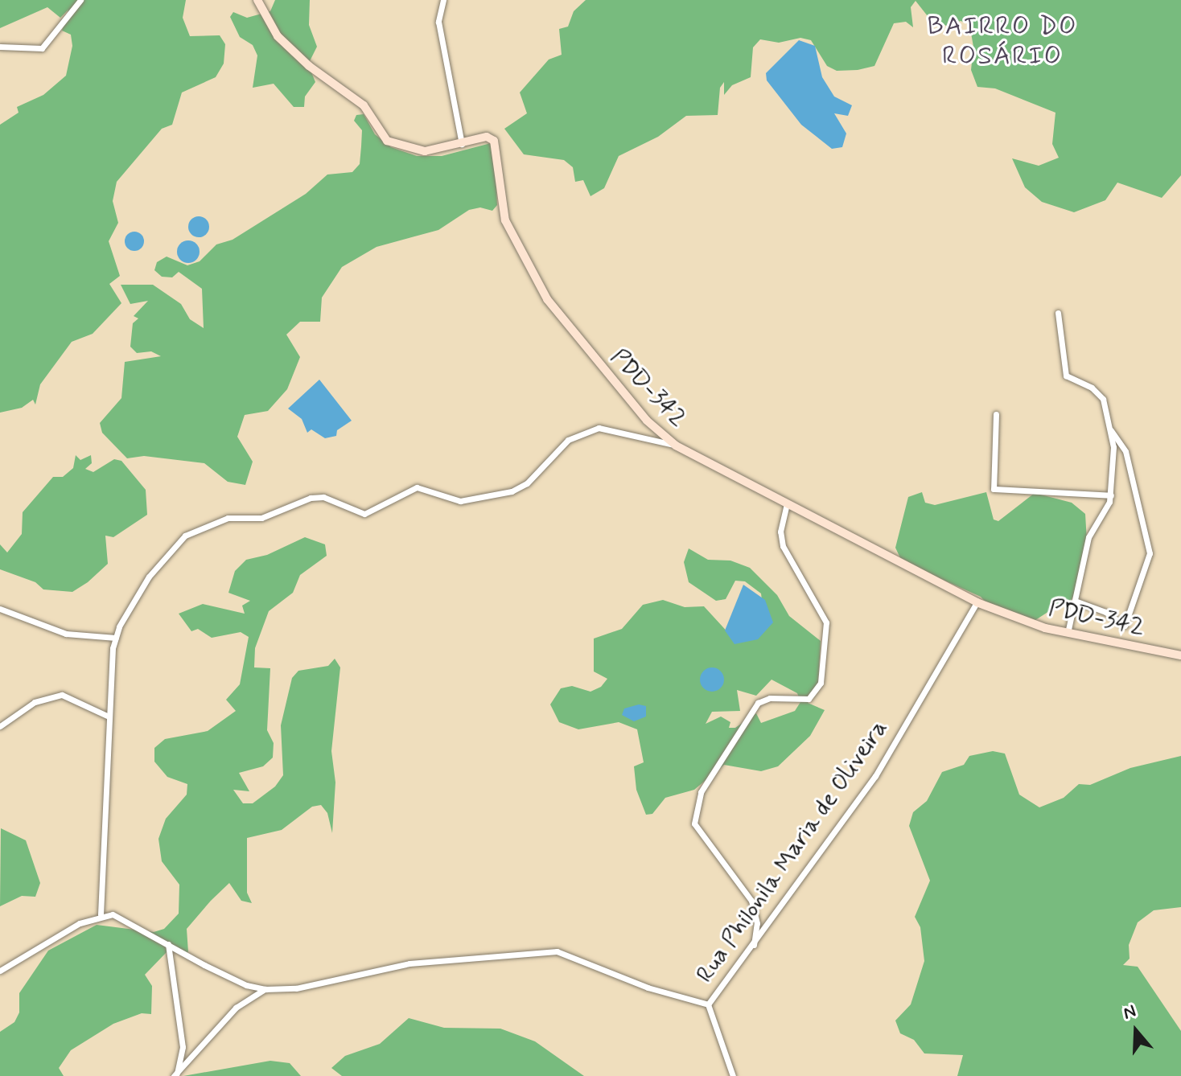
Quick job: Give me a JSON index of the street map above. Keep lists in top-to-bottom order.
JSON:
{
  "streets": {
    "street": ["PDD-342", "Rua Philonila Maria de Oliveira"]
  },
  "crossings": [
    ["PDD-342", "Rua Philonila Maria de Oliveira"]
  ],
  "districts": ["BAIRRO DO ROSÁRIO"],
  "north": "top"
}
